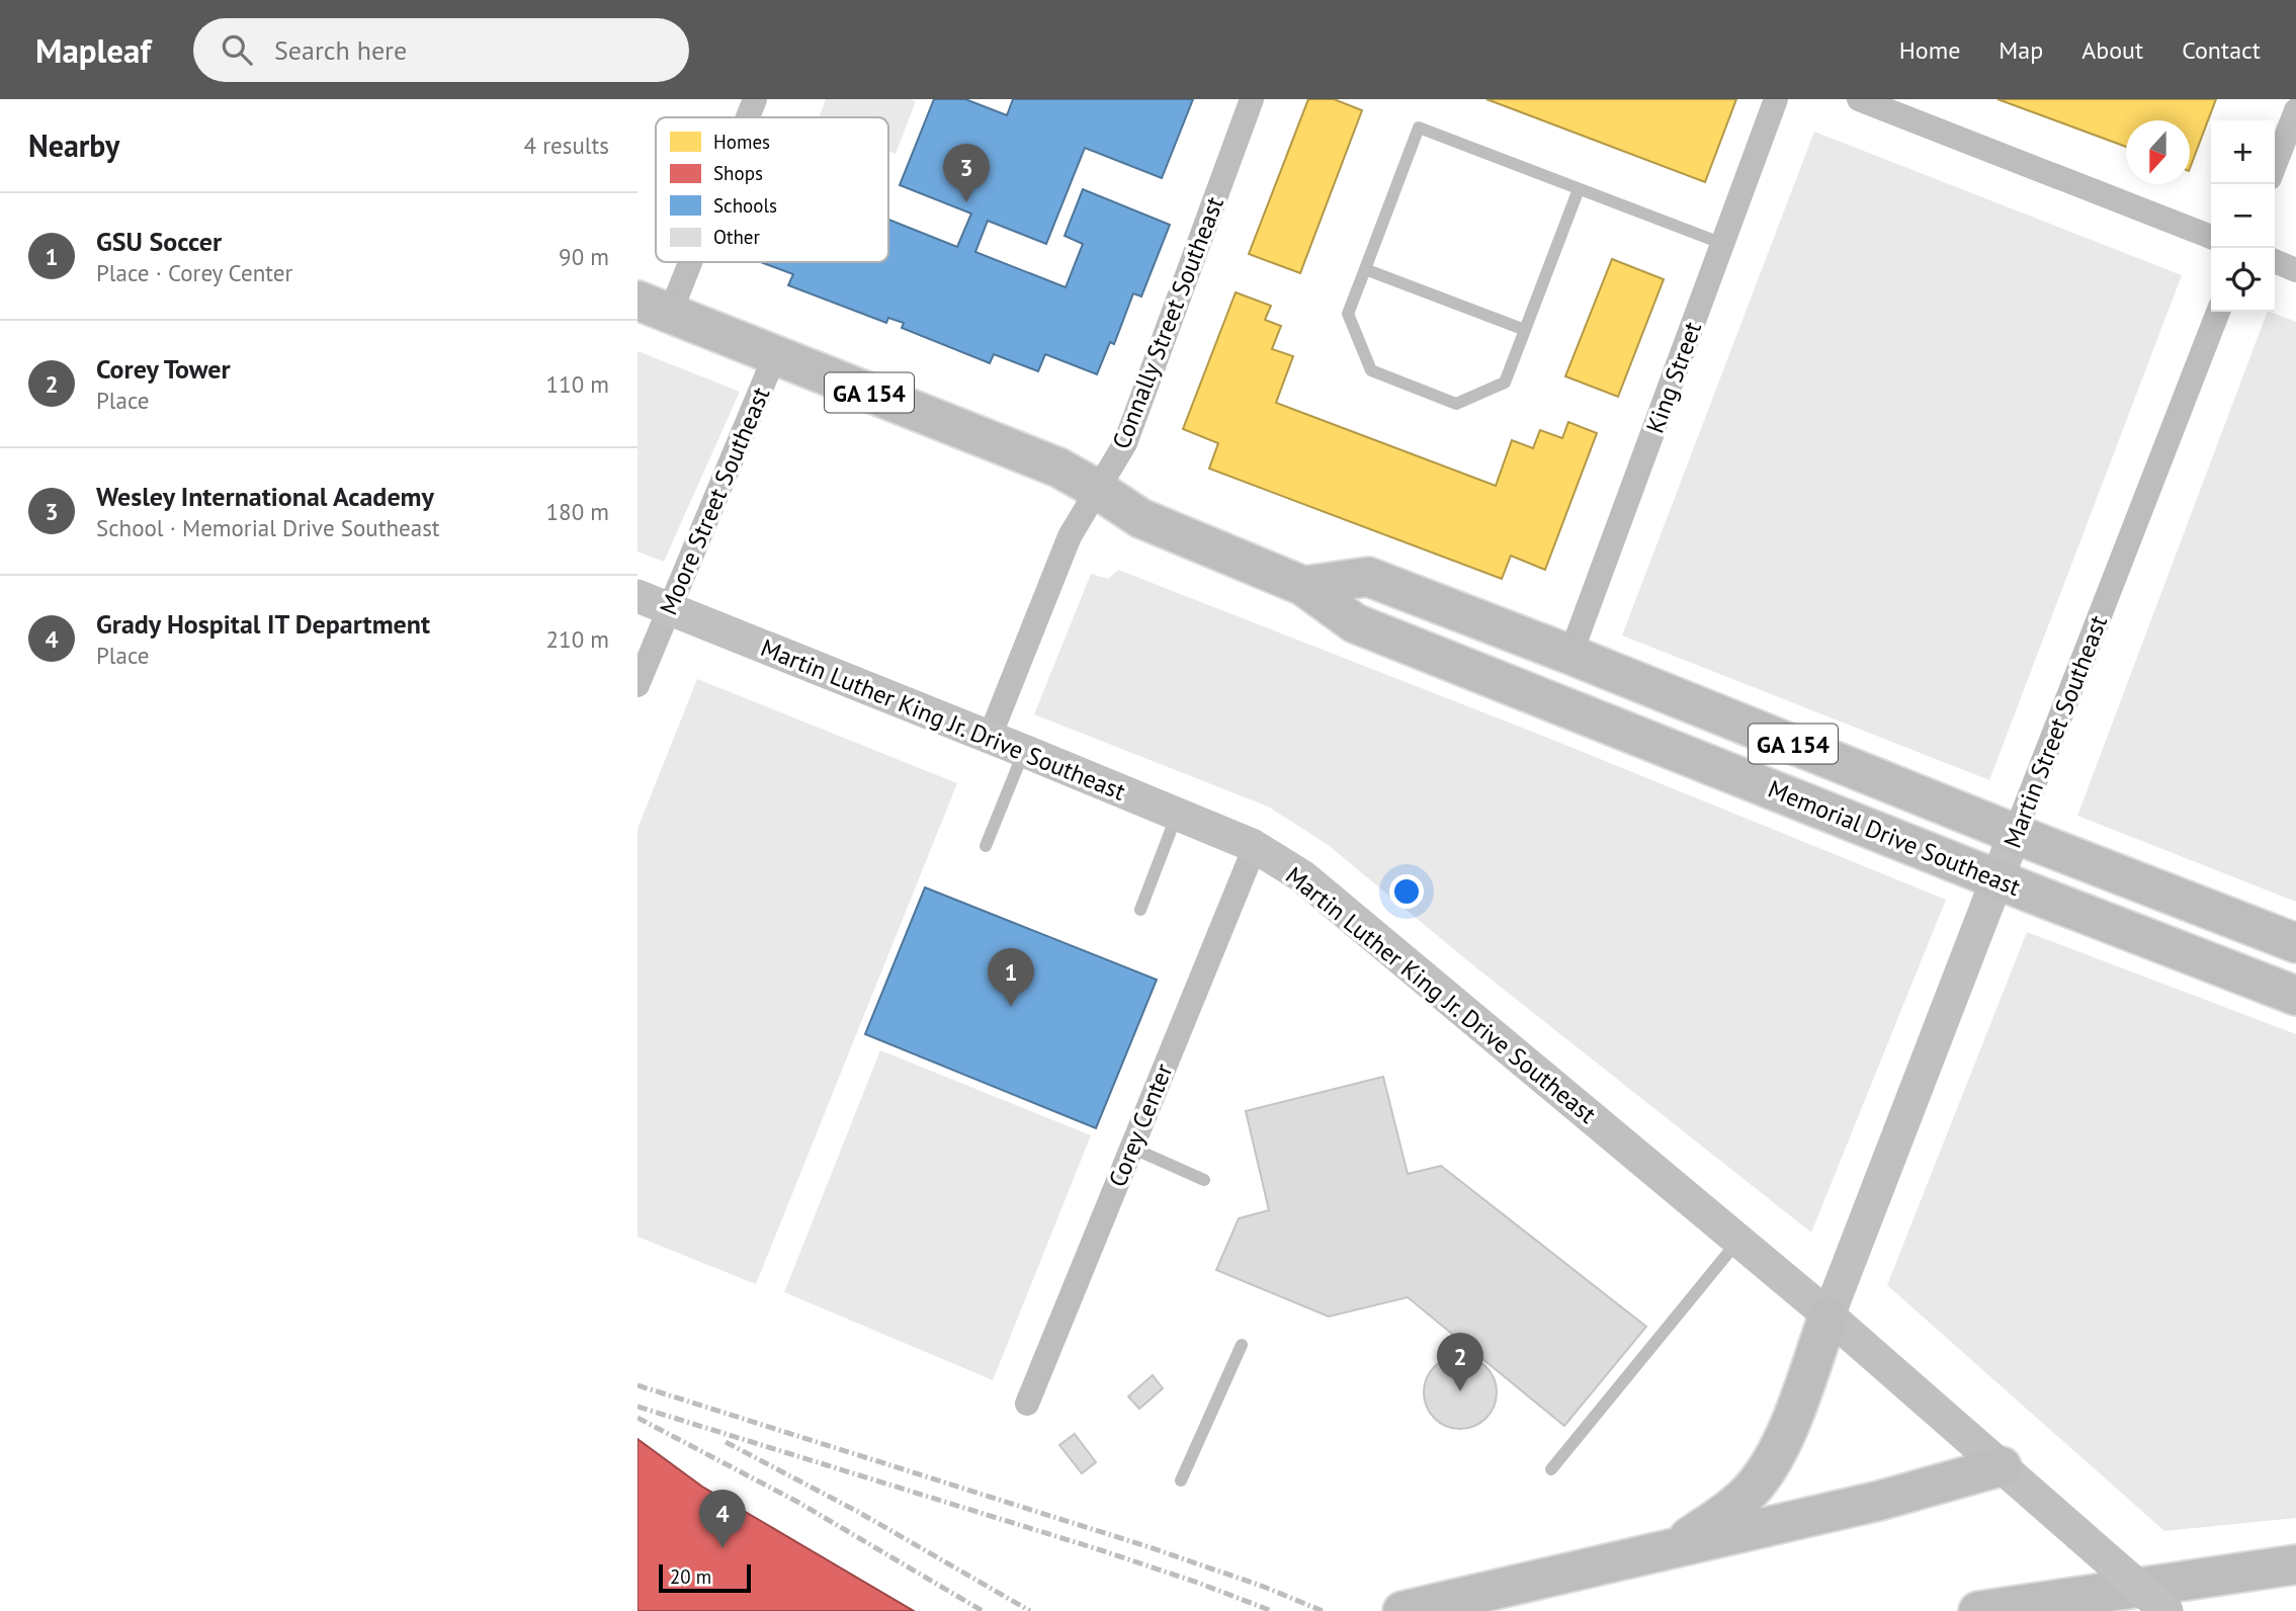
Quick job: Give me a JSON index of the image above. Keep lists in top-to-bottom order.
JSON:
{
  "streets": {
    "main road": [
      "GA 154",
      "Martin Luther King Jr. Drive Southeast",
      "Martin Street Southeast",
      "Memorial Drive Southeast"
    ],
    "street": [
      "Connally Street Southeast",
      "King Street",
      "Moore Street Southeast",
      "Corey Center"
    ]
  },
  "crossings": [
    ["Connally Street Southeast", "Martin Luther King Jr. Drive Southeast"],
    ["Connally Street Southeast", "Memorial Drive Southeast"],
    ["King Street", "Memorial Drive Southeast"],
    ["Moore Street Southeast", "Martin Luther King Jr. Drive Southeast"],
    ["Moore Street Southeast", "Memorial Drive Southeast"],
    ["Martin Luther King Jr. Drive Southeast", "Martin Street Southeast"],
    ["Martin Luther King Jr. Drive Southeast", "Corey Center"],
    ["Martin Street Southeast", "Memorial Drive Southeast"]
  ],
  "legend": [
    "Homes",
    "Shops",
    "Schools",
    "Other"
  ],
  "scale_bar": "20 m",
  "north": "bottom",
  "page": {
    "header": "Mapleaf",
    "search": "Search here",
    "nav": [
      "Home",
      "Map",
      "About",
      "Contact"
    ],
    "heading": ["Nearby", "4 results"],
    "map_buttons": ["+", "−"],
    "pins": [
      "3",
      "1",
      "2",
      "4"
    ],
    "list": [
      {
        "mark": "1",
        "name": "GSU Soccer",
        "note": "Place · Corey Center",
        "value": "90 m"
      },
      {
        "mark": "2",
        "name": "Corey Tower",
        "note": "Place",
        "value": "110 m"
      },
      {
        "mark": "3",
        "name": "Wesley International Academy",
        "note": "School · Memorial Drive Southeast",
        "value": "180 m"
      },
      {
        "mark": "4",
        "name": "Grady Hospital IT Department",
        "note": "Place",
        "value": "210 m"
      }
    ],
    "scale": "20 m"
  }
}
